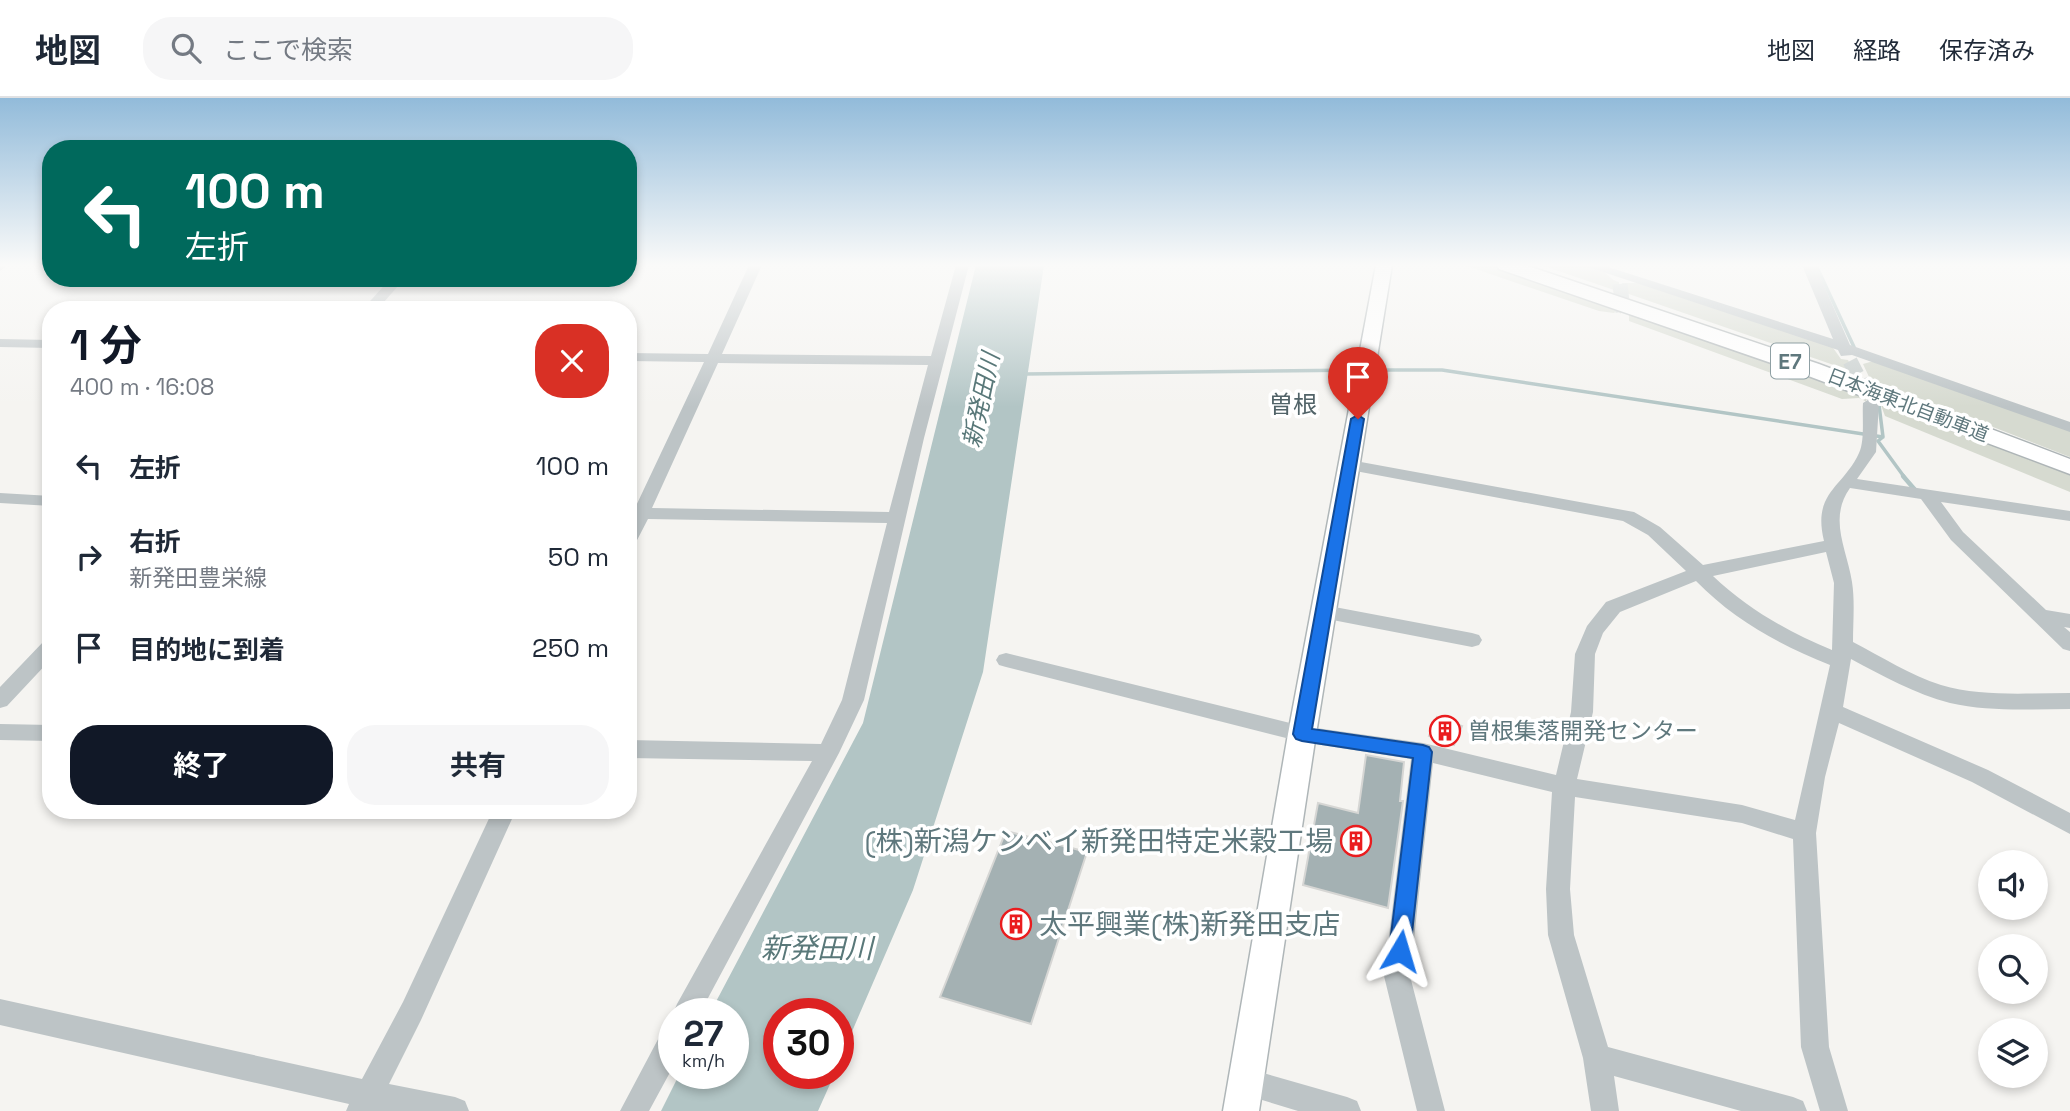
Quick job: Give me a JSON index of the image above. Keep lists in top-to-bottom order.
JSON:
{
  "streets": {
    "highway": ["E7", "日本海東北自動車道"]
  },
  "districts": ["曽根"],
  "water": ["新発田川"],
  "places": {
    "building": ["曽根集落開発センター", "(株)新潟ケンベイ新発田特定米穀工場", "太平興業(株)新発田支店"]
  },
  "page": {
    "header": "地図",
    "search": "ここで検索",
    "nav": ["地図", "経路", "保存済み"],
    "turn": ["100 m", "左折"],
    "heading": ["1 分", "400 m · 16:08"],
    "list": [
      {
        "name": "左折",
        "value": "100 m"
      },
      {
        "name": "右折",
        "note": "新発田豊栄線",
        "value": "50 m"
      },
      {
        "name": "目的地に到着",
        "value": "250 m"
      }
    ],
    "buttons": ["終了", "共有"],
    "speed": "27 km/h",
    "limit": "30"
  }
}
